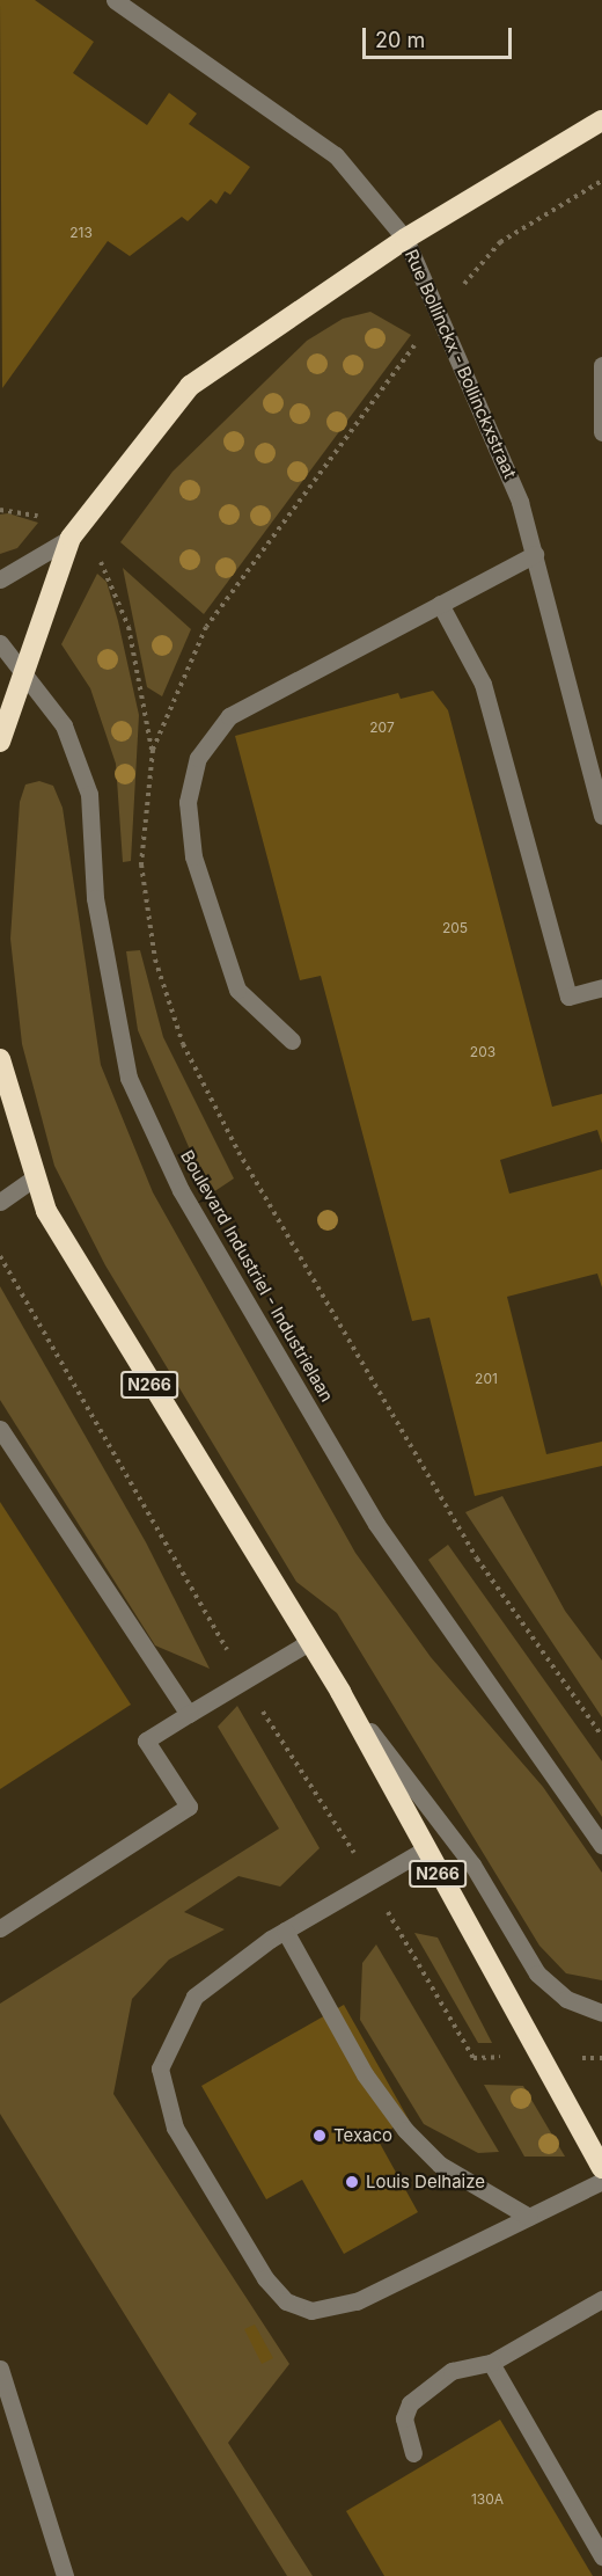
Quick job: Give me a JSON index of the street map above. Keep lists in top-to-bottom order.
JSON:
{
  "streets": {
    "highway": ["N266"],
    "street": ["Rue Bollinckx - Bollinckxstraat", "Boulevard Industriel - Industrielaan"]
  },
  "places": ["Texaco", "Louis Delhaize"],
  "house_numbers": [
    "213",
    "207",
    "205",
    "203",
    "201",
    "130A"
  ],
  "scale_bar": "20 m"
}
